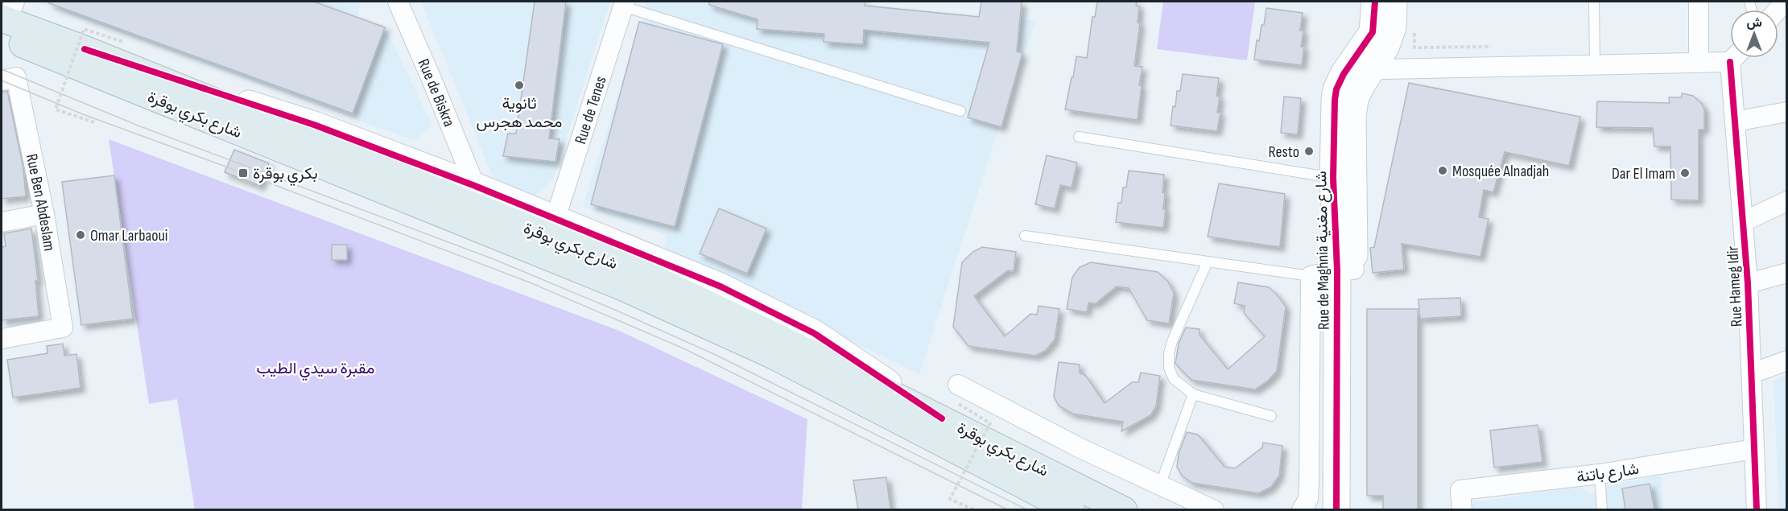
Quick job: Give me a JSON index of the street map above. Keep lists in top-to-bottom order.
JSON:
{
  "streets": {
    "highway": ["شارع بكري بوقرة"],
    "street": [
      "Rue de Biskra",
      "Rue de Tenes",
      "Rue Ben Abdeslam",
      "Rue de Maghnia شارع مغنية",
      "Rue Hameg Idir",
      "شارع باتنة"
    ]
  },
  "crossings": [
    ["Rue Hameg Idir", "شارع باتنة"]
  ],
  "parks": ["مقبرة سيدي الطيب"],
  "places": {
    "other": [
      "ثانوية محمد هجرس",
      "Resto",
      "Mosquée Alnadjah",
      "Dar El Imam",
      "Omar Larbaoui"
    ],
    "transit": ["بكري بوقرة"]
  },
  "north": "top"
}
